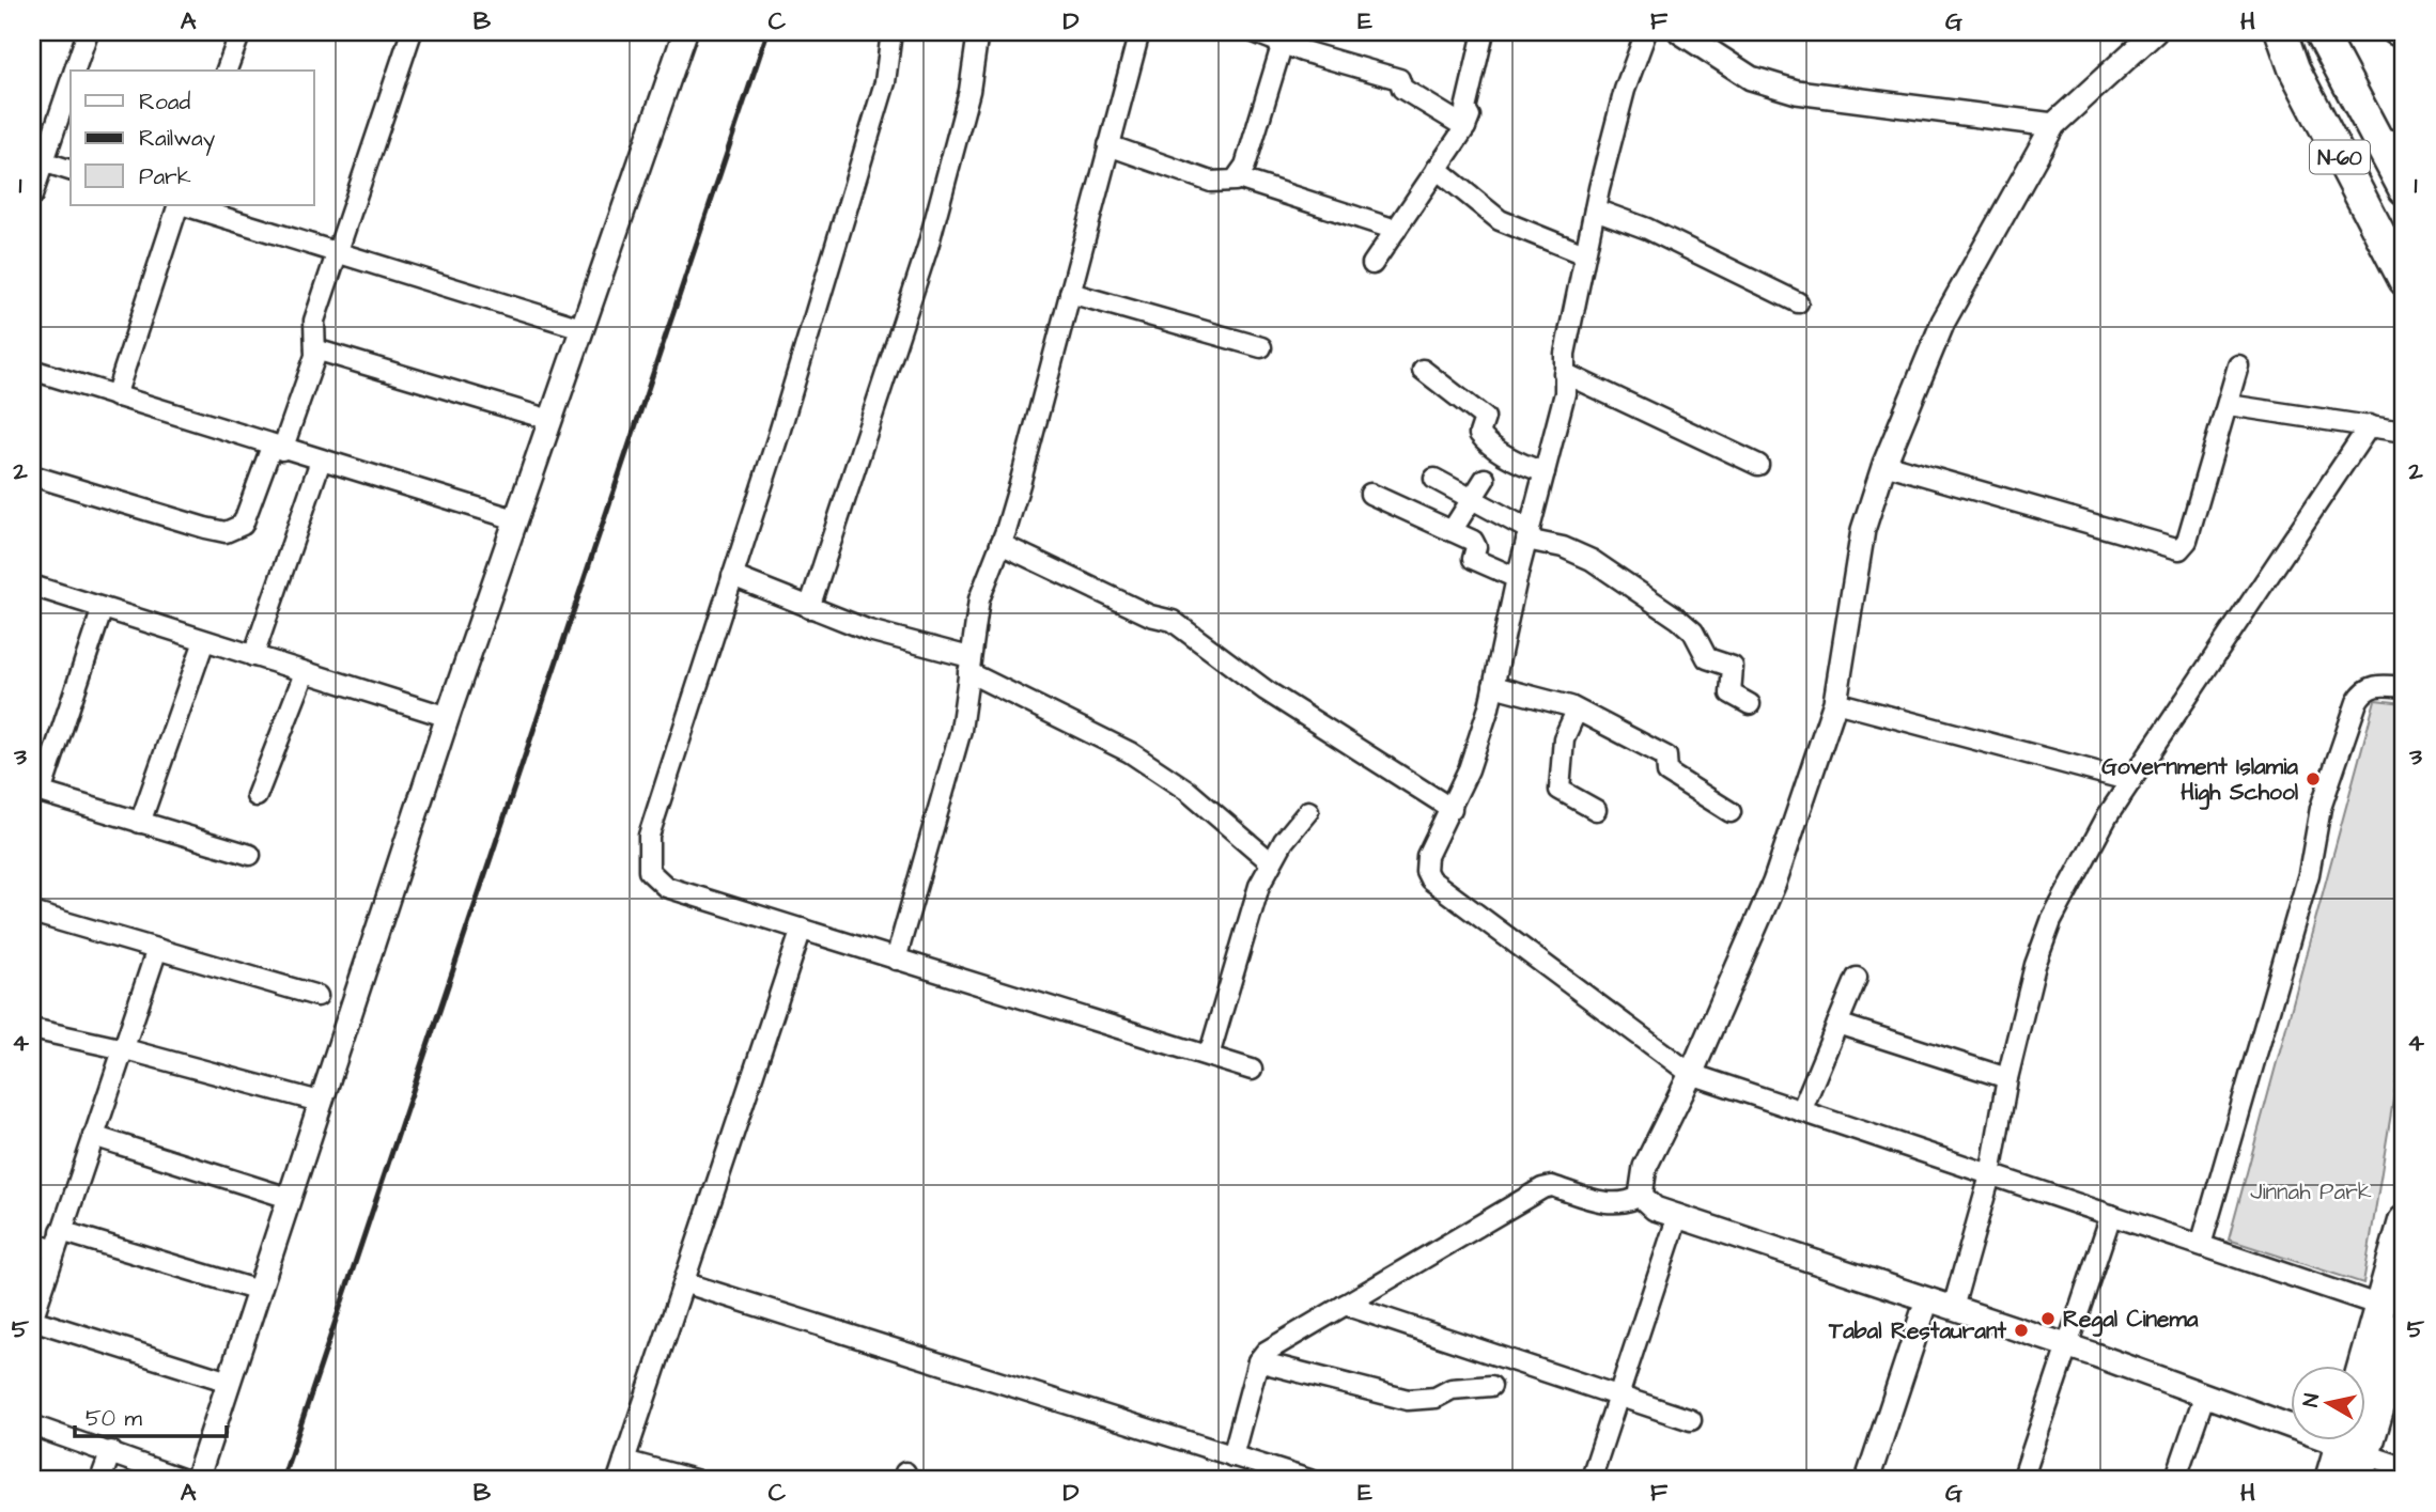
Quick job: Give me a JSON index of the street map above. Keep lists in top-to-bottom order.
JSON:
{
  "streets": {
    "highway": ["N-60"]
  },
  "parks": ["Jinnah Park"],
  "places": ["Government Islamia High School", "Regal Cinema", "Tabal Restaurant"],
  "legend": ["Road", "Railway", "Park"],
  "scale_bar": "50 m",
  "north": "left",
  "grid": {
    "columns": [
      "A",
      "B",
      "C",
      "D",
      "E",
      "F",
      "G",
      "H"
    ],
    "rows": [
      "1",
      "2",
      "3",
      "4",
      "5"
    ]
  }
}
